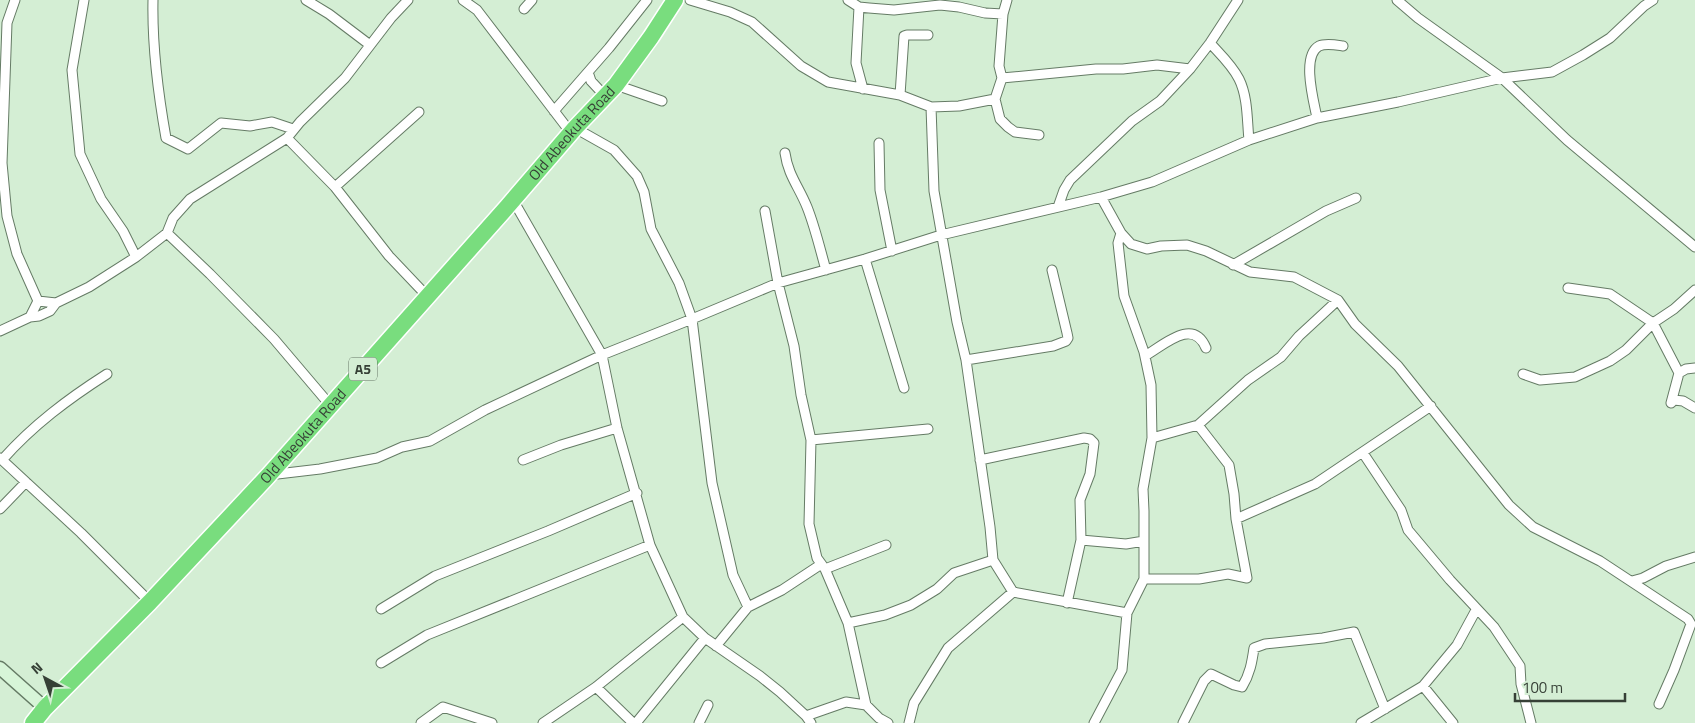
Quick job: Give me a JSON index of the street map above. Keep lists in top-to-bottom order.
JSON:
{
  "streets": {
    "highway": ["Old Abeokuta Road", "A5"]
  },
  "scale_bar": "100 m",
  "north": "top left"
}
